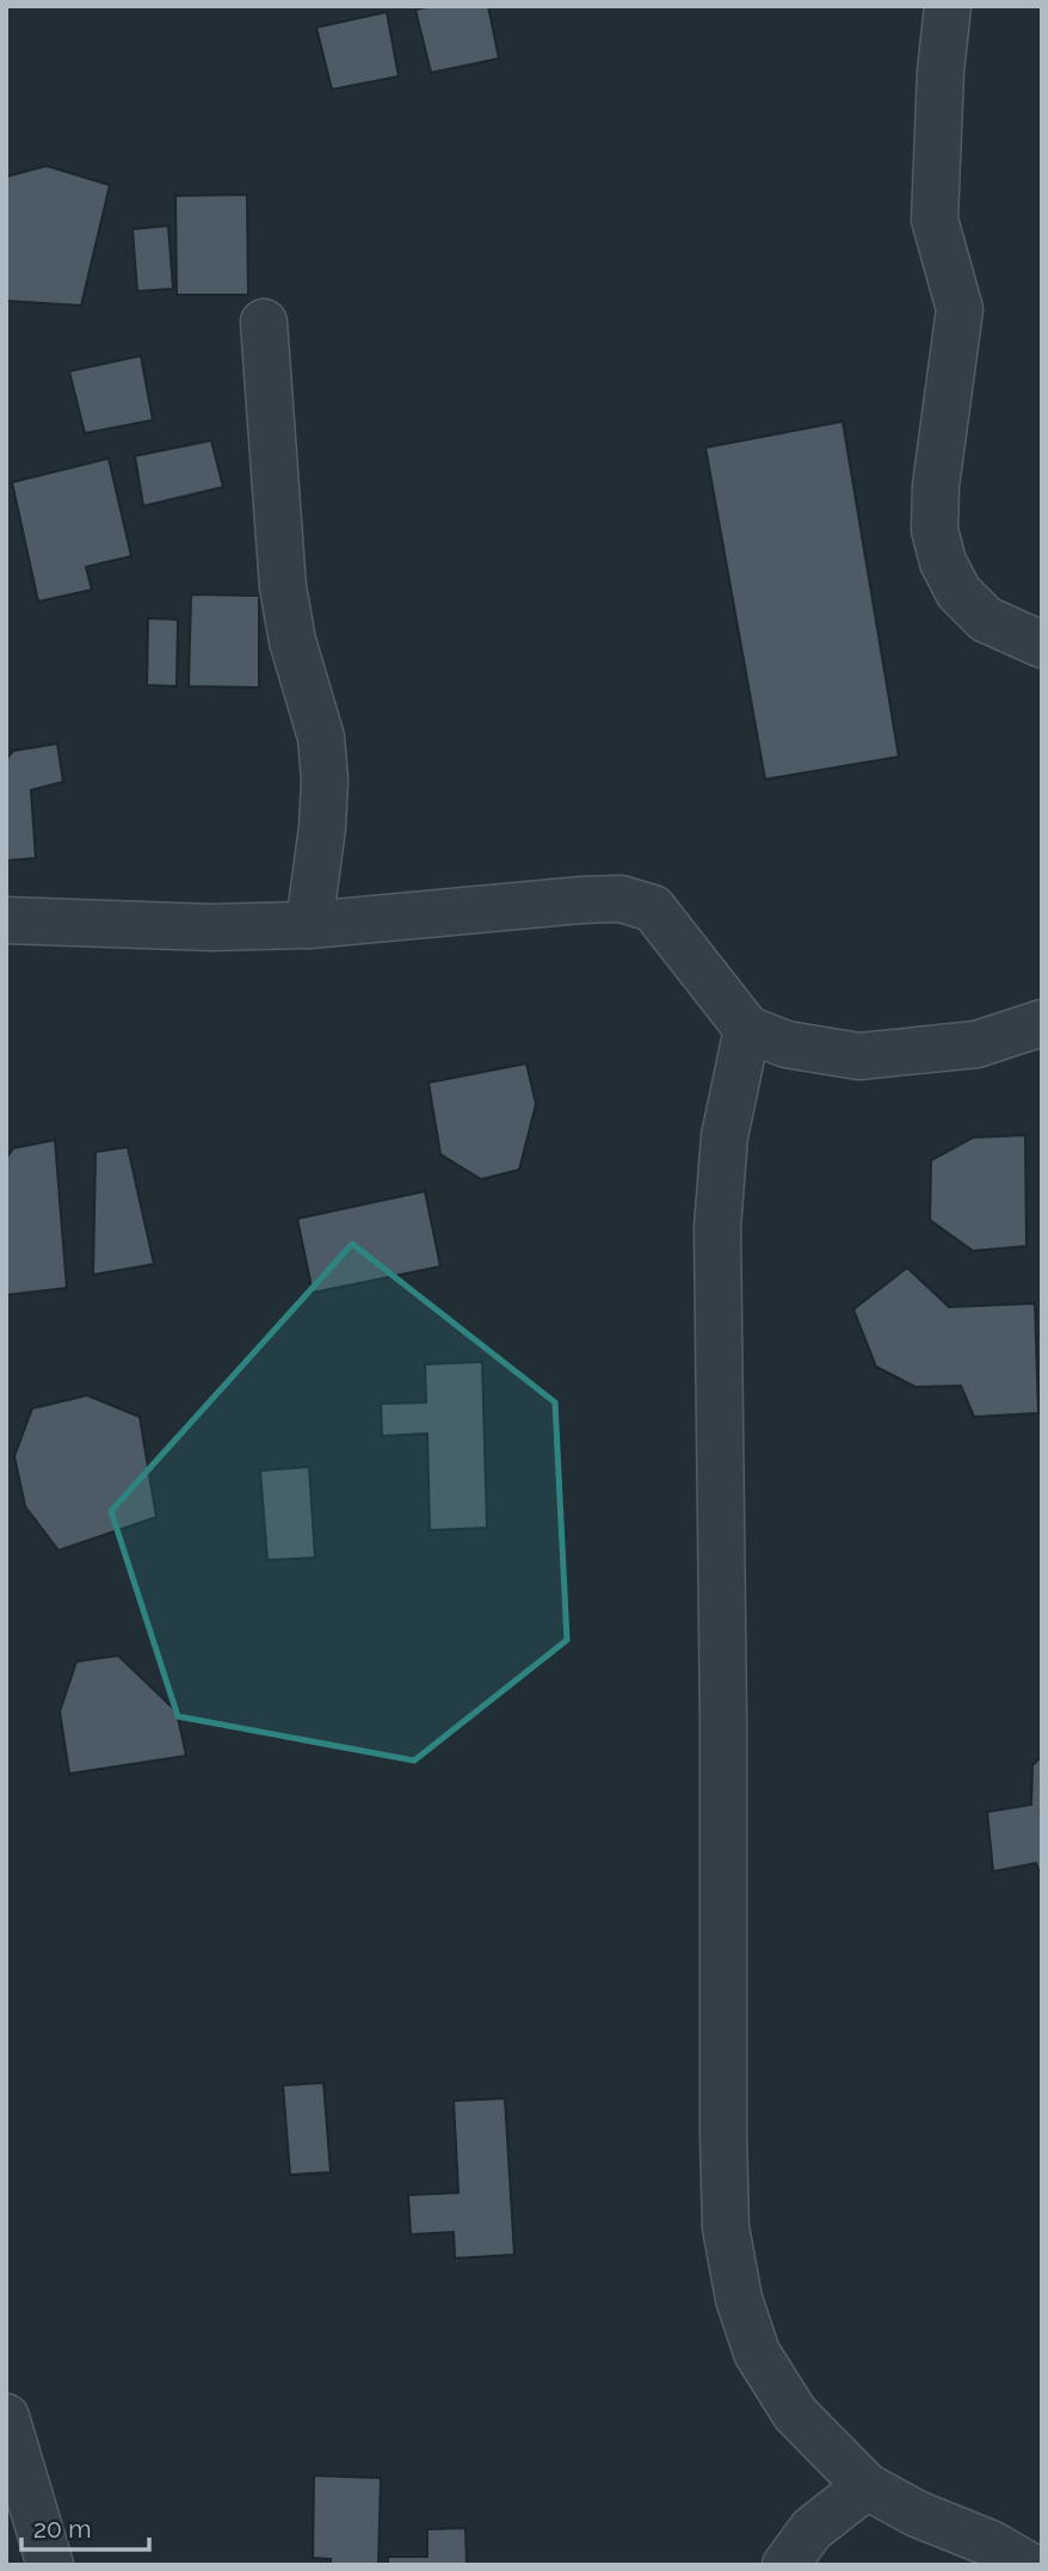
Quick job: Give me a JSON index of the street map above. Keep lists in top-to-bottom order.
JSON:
{
  "scale_bar": "20 m"
}
